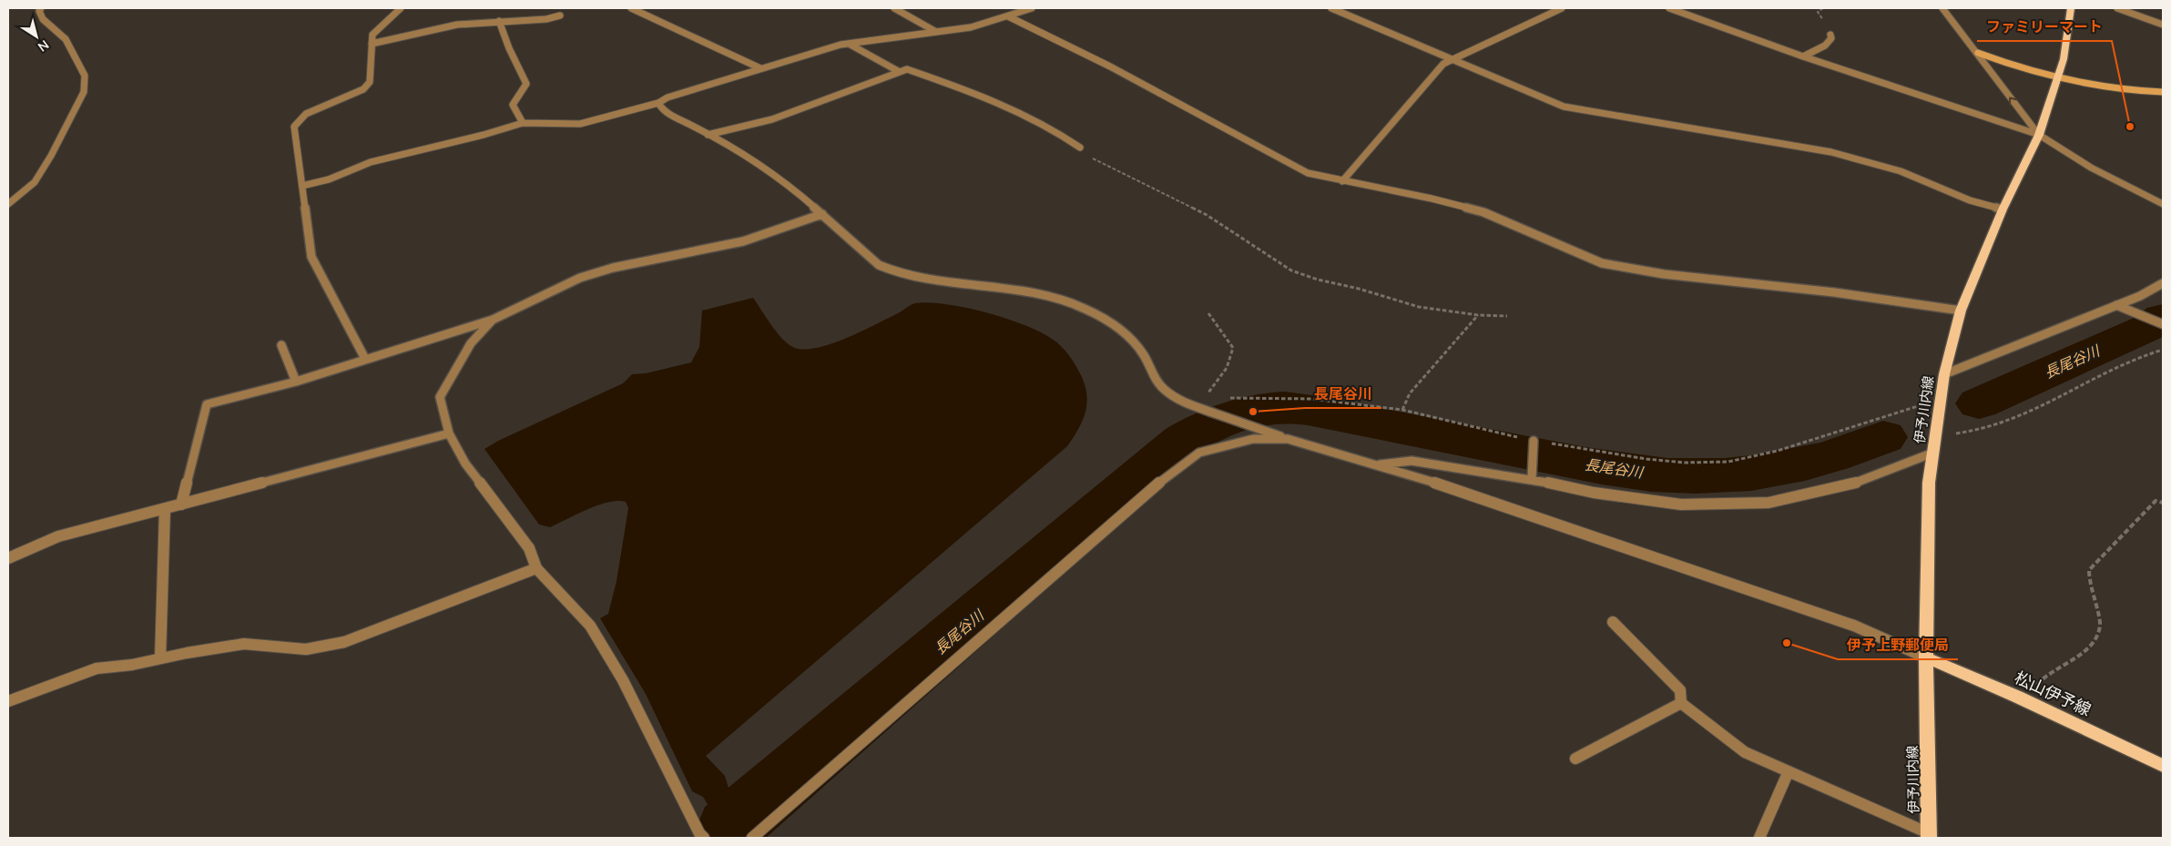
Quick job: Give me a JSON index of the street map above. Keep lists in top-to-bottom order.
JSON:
{
  "streets": {
    "main road": ["伊予川内線", "松山伊予線"]
  },
  "crossings": [
    ["伊予川内線", "松山伊予線"]
  ],
  "water": ["長尾谷川"],
  "places": ["ファミリーマート", "長尾谷川", "伊予上野郵便局"],
  "north": "bottom right"
}
